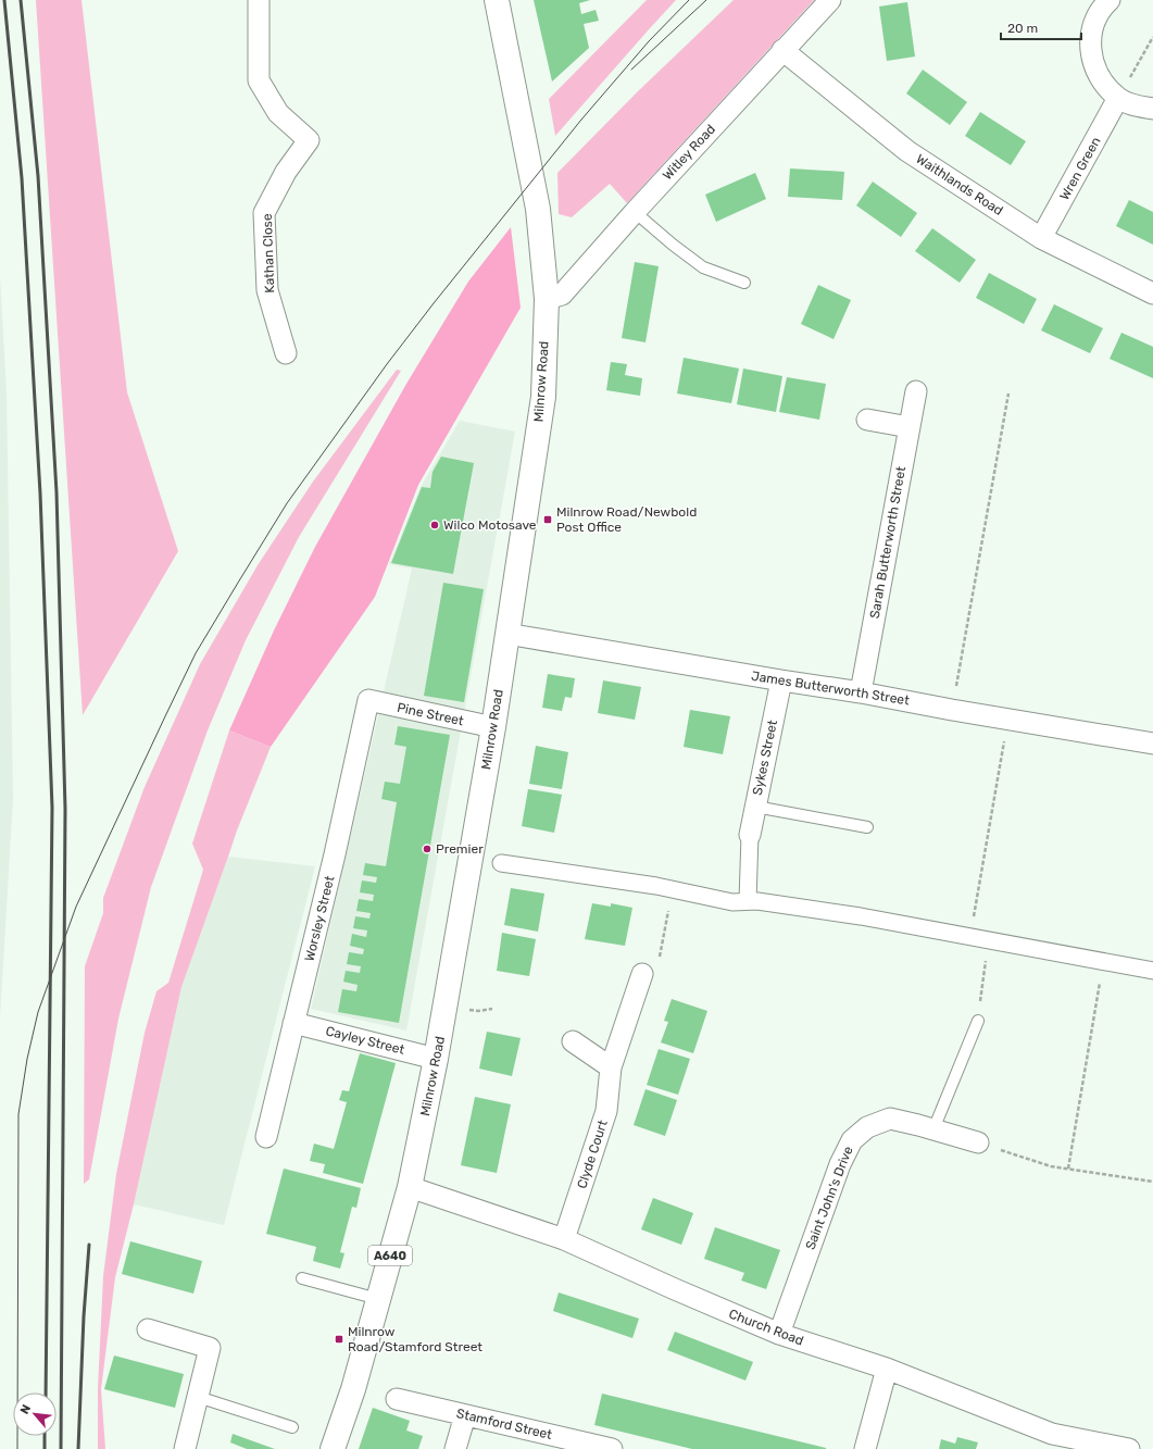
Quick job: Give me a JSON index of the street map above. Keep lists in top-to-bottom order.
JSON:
{
  "streets": {
    "main road": ["Milnrow Road", "A640"],
    "street": [
      "Witley Road",
      "Wren Green",
      "Waithlands Road",
      "Kathan Close",
      "Sarah Butterworth Street",
      "James Butterworth Street",
      "Pine Street",
      "Sykes Street",
      "Worsley Street",
      "Cayley Street",
      "Clyde Court",
      "Saint John's Drive",
      "Church Road",
      "Stamford Street"
    ]
  },
  "crossings": [
    ["Witley Road", "Waithlands Road"],
    ["Witley Road", "Milnrow Road"],
    ["Wren Green", "Waithlands Road"],
    ["Milnrow Road", "James Butterworth Street"],
    ["Milnrow Road", "Pine Street"],
    ["Milnrow Road", "Cayley Street"],
    ["Milnrow Road", "Church Road"],
    ["Sarah Butterworth Street", "James Butterworth Street"],
    ["James Butterworth Street", "Sykes Street"],
    ["Pine Street", "Worsley Street"],
    ["Worsley Street", "Cayley Street"],
    ["Clyde Court", "Church Road"],
    ["Saint John's Drive", "Church Road"]
  ],
  "places": {
    "transit": ["Milnrow Road/Newbold Post Office", "Milnrow Road/Stamford Street"],
    "other": ["Wilco Motosave", "Premier"]
  },
  "scale_bar": "20 m",
  "north": "top left"
}
